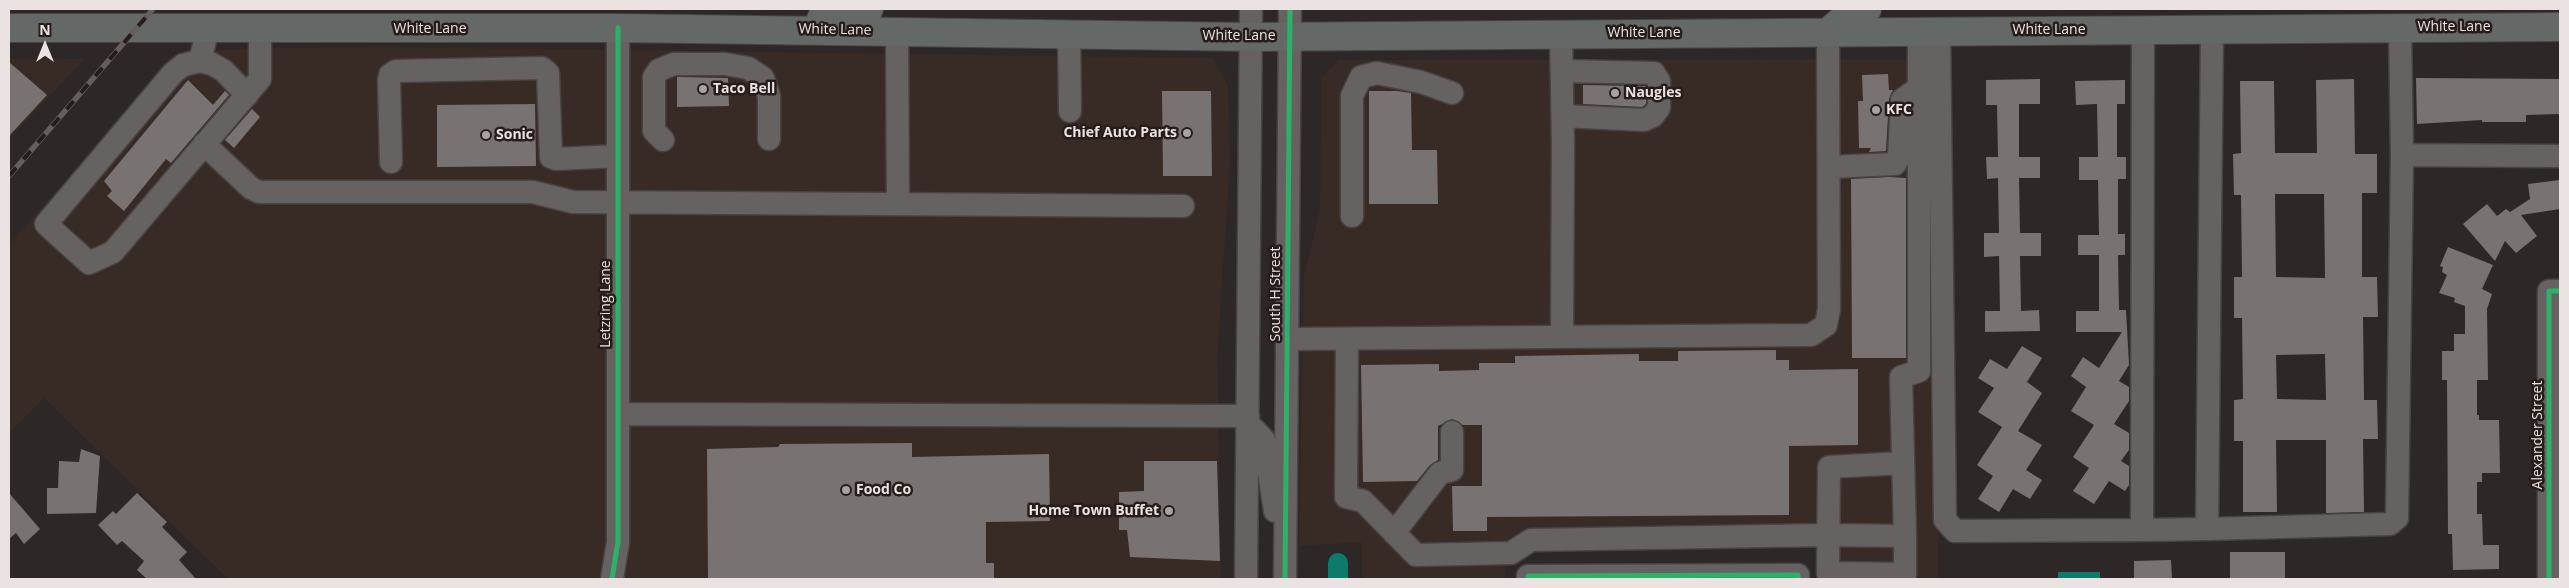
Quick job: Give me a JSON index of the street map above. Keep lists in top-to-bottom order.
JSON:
{
  "streets": {
    "main road": ["White Lane"],
    "street": ["South H Street", "Letzring Lane", "Alexander Street"]
  },
  "crossings": [
    ["White Lane", "South H Street"],
    ["White Lane", "Letzring Lane"]
  ],
  "places": [
    "Taco Bell",
    "Naugles",
    "KFC",
    "Chief Auto Parts",
    "Sonic",
    "Food Co",
    "Home Town Buffet"
  ],
  "north": "top"
}
